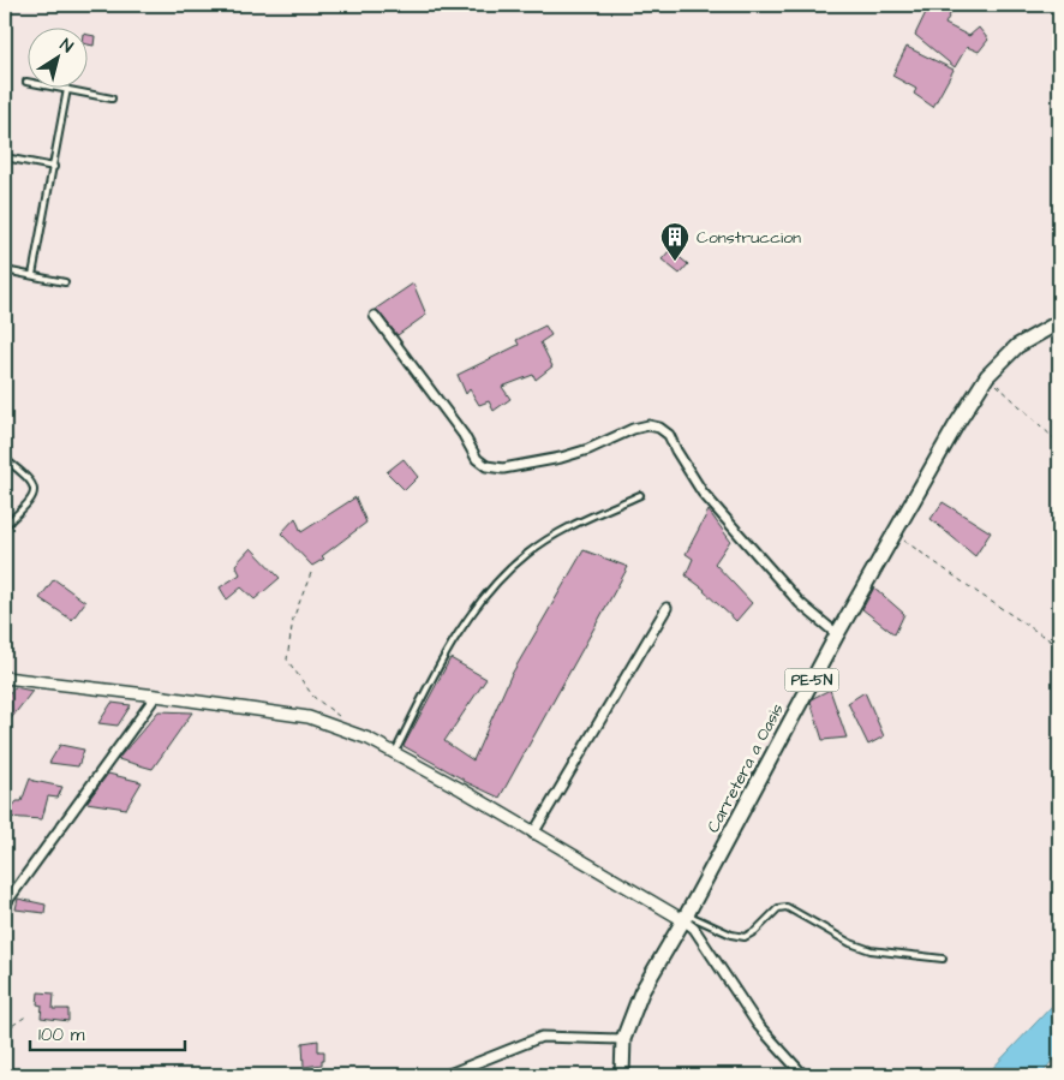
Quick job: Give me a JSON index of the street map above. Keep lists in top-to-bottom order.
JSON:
{
  "streets": {
    "main road": ["PE-5N", "Carretera a Oasis"]
  },
  "places": {
    "building": ["Construccion"]
  },
  "scale_bar": "100 m",
  "north": "top right"
}
